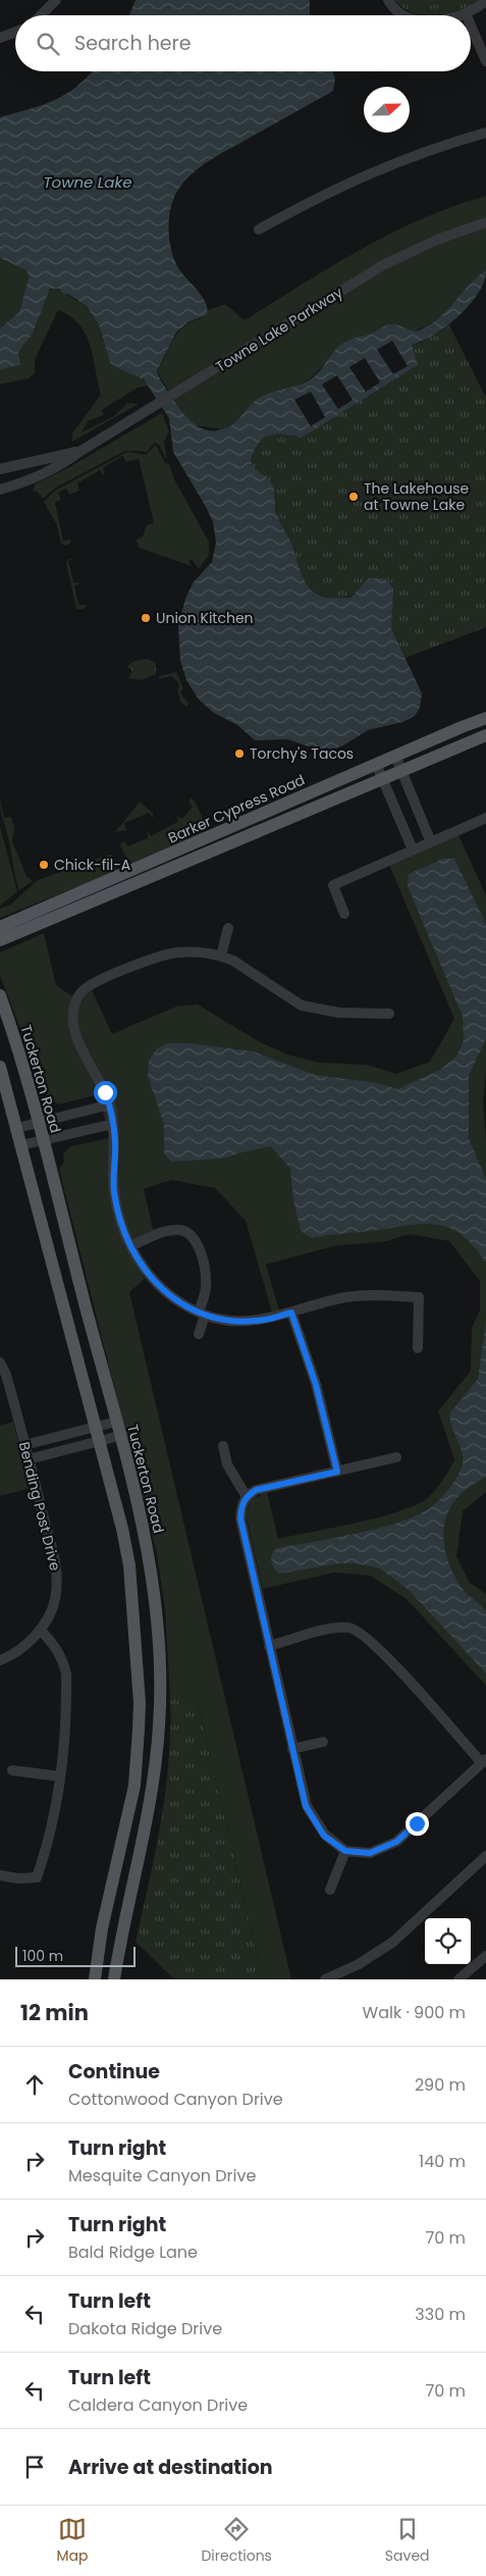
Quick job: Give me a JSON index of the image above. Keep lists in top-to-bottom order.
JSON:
{
  "streets": {
    "main road": ["Barker Cypress Road", "Tuckerton Road"],
    "street": ["Towne Lake Parkway", "Bending Post Drive"]
  },
  "water": ["Towne Lake"],
  "places": [
    "The Lakehouse at Towne Lake",
    "Union Kitchen",
    "Torchy's Tacos",
    "Chick-fil-A"
  ],
  "scale_bar": "100 m",
  "north": "right",
  "page": {
    "search": "Search here",
    "scale": "100 m",
    "heading": ["12 min", "Walk · 900 m"],
    "list": [
      ["Continue", "Cottonwood Canyon Drive", "290 m"],
      ["Turn right", "Mesquite Canyon Drive", "140 m"],
      ["Turn right", "Bald Ridge Lane", "70 m"],
      ["Turn left", "Dakota Ridge Drive", "330 m"],
      ["Turn left", "Caldera Canyon Drive", "70 m"],
      "Arrive at destination"
    ],
    "nav": ["Map", "Directions", "Saved"]
  }
}
